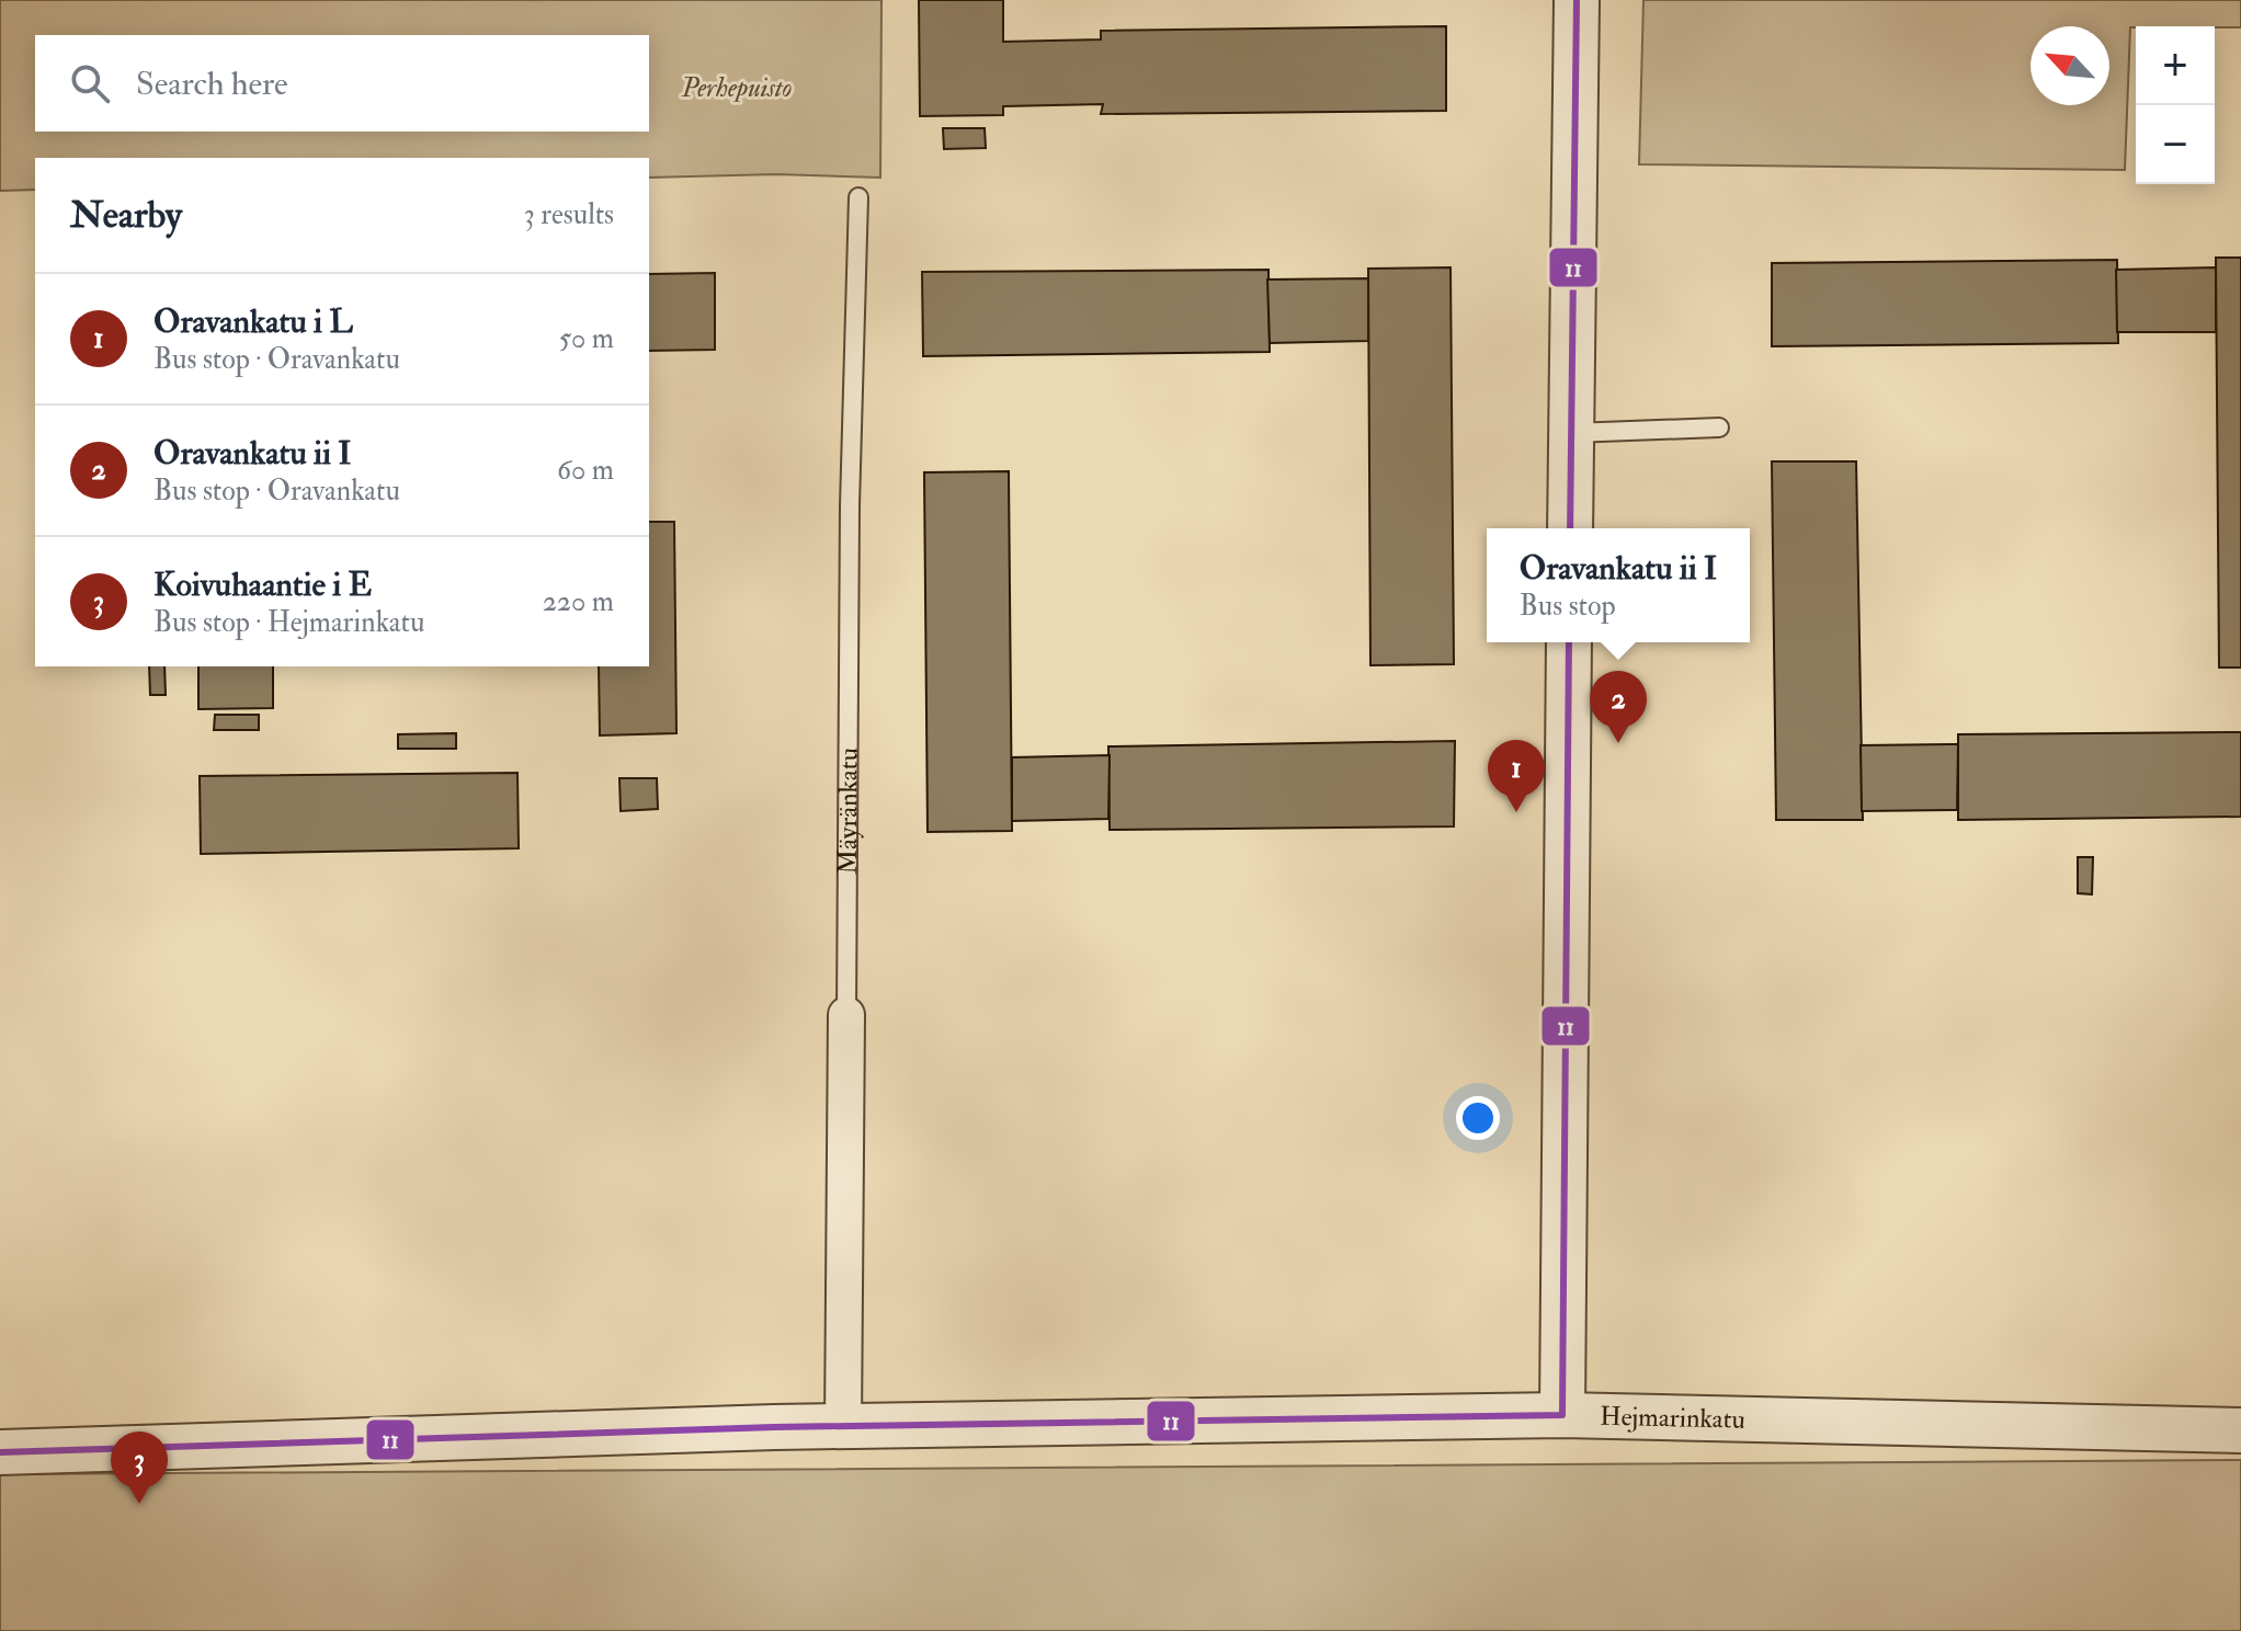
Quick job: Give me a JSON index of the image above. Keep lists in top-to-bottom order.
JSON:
{
  "streets": {
    "street": ["Mäyränkatu", "Hejmarinkatu"]
  },
  "crossings": [
    ["Mäyränkatu", "Hejmarinkatu"]
  ],
  "parks": ["Perhepuisto"],
  "lines": ["transit line 11"],
  "north": "top left",
  "page": {
    "map_buttons": ["+", "−"],
    "search": "Search here",
    "heading": ["Nearby", "3 results"],
    "list": [
      {
        "mark": "1",
        "name": "Oravankatu i L",
        "note": "Bus stop · Oravankatu",
        "value": "50 m"
      },
      {
        "mark": "2",
        "name": "Oravankatu ii I",
        "note": "Bus stop · Oravankatu",
        "value": "60 m"
      },
      {
        "mark": "3",
        "name": "Koivuhaantie i E",
        "note": "Bus stop · Hejmarinkatu",
        "value": "220 m"
      }
    ],
    "popup": ["Oravankatu ii I", "Bus stop"],
    "pins": ["2", "1", "3"]
  }
}
